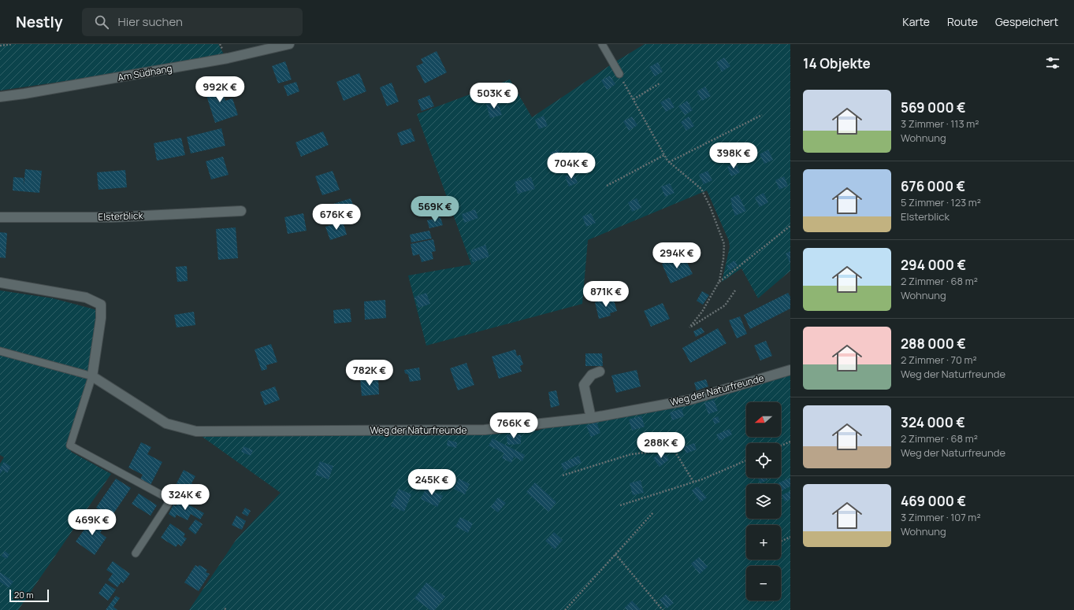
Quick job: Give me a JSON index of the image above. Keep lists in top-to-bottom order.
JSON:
{
  "streets": {
    "street": ["Am Südhang", "Elsterblick", "Weg der Naturfreunde"]
  },
  "scale_bar": "20 m",
  "north": "left",
  "page": {
    "header": "Nestly",
    "search": "Hier suchen",
    "nav": ["Karte", "Route", "Gespeichert"],
    "heading": "14 Objekte",
    "price": [
      "992K €",
      "503K €",
      "398K €",
      "704K €",
      "569K €",
      "676K €",
      "294K €",
      "871K €",
      "782K €",
      "766K €",
      "288K €",
      "245K €",
      "324K €",
      "469K €"
    ],
    "list": [
      {
        "name": "569 000 €",
        "note": "3 Zimmer · 113 m² · Wohnung"
      },
      {
        "name": "676 000 €",
        "note": "5 Zimmer · 123 m² · Elsterblick"
      },
      {
        "name": "294 000 €",
        "note": "2 Zimmer · 68 m² · Wohnung"
      },
      {
        "name": "288 000 €",
        "note": "2 Zimmer · 70 m² · Weg der Naturfreunde"
      },
      {
        "name": "324 000 €",
        "note": "2 Zimmer · 68 m² · Weg der Naturfreunde"
      },
      {
        "name": "469 000 €",
        "note": "3 Zimmer · 107 m² · Wohnung"
      }
    ],
    "map_buttons": ["+", "−"],
    "scale": "20 m"
  }
}
